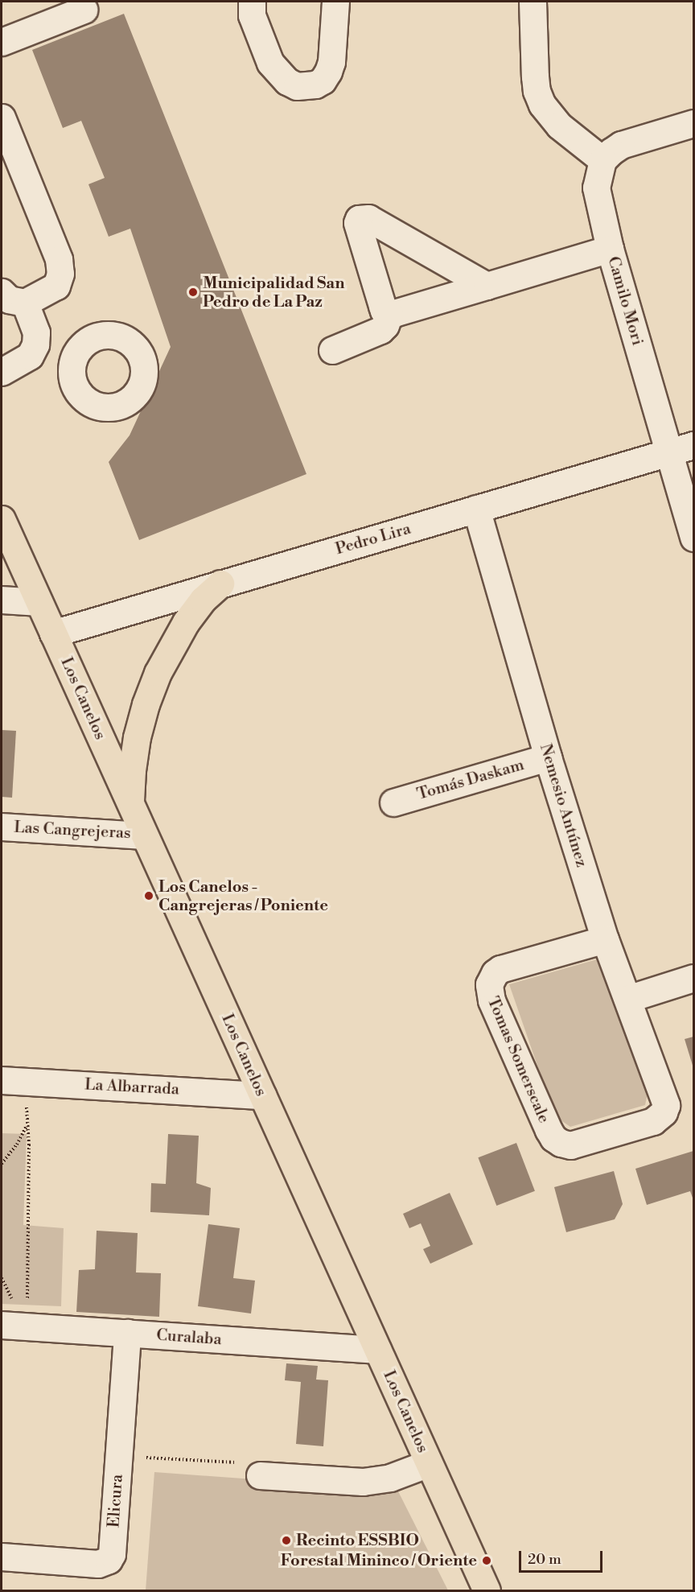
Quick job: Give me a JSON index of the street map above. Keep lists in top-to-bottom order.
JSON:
{
  "streets": {
    "main road": ["Los Canelos"],
    "street": [
      "Camilo Mori",
      "Pedro Lira",
      "Tomás Daskam",
      "Nemesio Antúnez",
      "Las Cangrejeras",
      "Tomas Somerscale",
      "La Albarrada",
      "Curalaba",
      "Elicura"
    ]
  },
  "crossings": [
    ["Camilo Mori", "Pedro Lira"],
    ["Pedro Lira", "Los Canelos"],
    ["Pedro Lira", "Nemesio Antúnez"],
    ["Los Canelos", "Las Cangrejeras"],
    ["Los Canelos", "La Albarrada"],
    ["Los Canelos", "Curalaba"],
    ["Tomás Daskam", "Nemesio Antúnez"],
    ["Nemesio Antúnez", "Tomas Somerscale"],
    ["Curalaba", "Elicura"]
  ],
  "places": [
    "Municipalidad San Pedro de La Paz",
    "Los Canelos - Cangrejeras / Poniente",
    "Recinto ESSBIO",
    "Forestal Mininco / Oriente"
  ],
  "scale_bar": "20 m"
}
